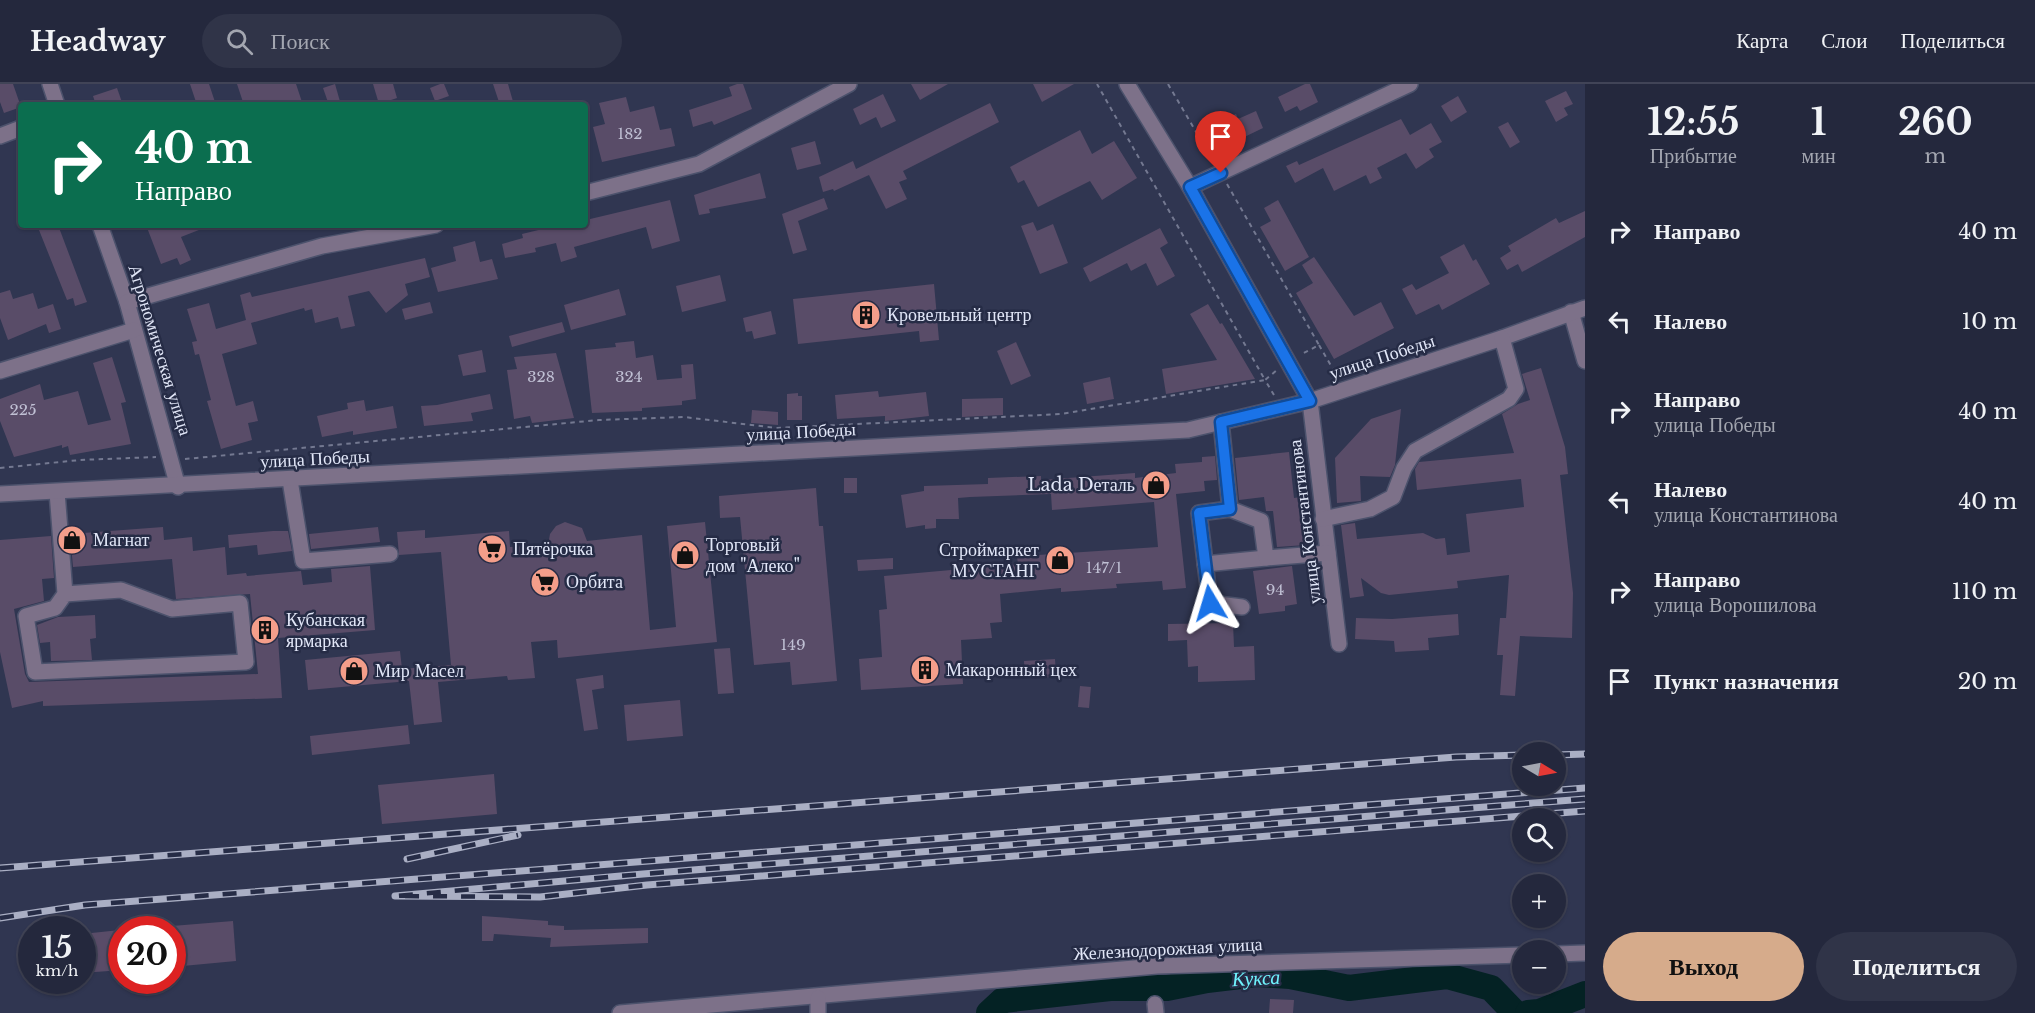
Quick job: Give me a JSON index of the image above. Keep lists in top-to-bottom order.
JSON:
{
  "streets": {
    "street": [
      "Агрономическая улица",
      "улица Победы",
      "улица Константинова",
      "Железнодорожная улица"
    ]
  },
  "crossings": [
    ["Агрономическая улица", "улица Победы"],
    ["улица Победы", "улица Константинова"]
  ],
  "water": ["Кукса"],
  "places": {
    "building": ["Кровельный центр", "Кубанская ярмарка", "Макаронный цех"],
    "shop": [
      "Lada Dеталь",
      "Магнат",
      "Торговый дом \"Алеко\"",
      "Строймаркет МУСТАНГ",
      "Мир Масел"
    ],
    "supermarket": ["Пятёрочка", "Орбита"]
  },
  "house_numbers": [
    "182",
    "328",
    "324",
    "225",
    "147/1",
    "94",
    "149"
  ],
  "north": "right",
  "page": {
    "header": "Headway",
    "search": "Поиск",
    "nav": ["Карта", "Слои", "Поделиться"],
    "eta": [
      "12:55",
      "Прибытие",
      "1",
      "мин",
      "260",
      "m"
    ],
    "turn": ["40 m", "Направо"],
    "list": [
      {
        "name": "Направо",
        "value": "40 m"
      },
      {
        "name": "Налево",
        "value": "10 m"
      },
      {
        "name": "Направо",
        "note": "улица Победы",
        "value": "40 m"
      },
      {
        "name": "Налево",
        "note": "улица Константинова",
        "value": "40 m"
      },
      {
        "name": "Направо",
        "note": "улица Ворошилова",
        "value": "110 m"
      },
      {
        "name": "Пункт назначения",
        "value": "20 m"
      }
    ],
    "map_buttons": ["+", "−"],
    "speed": "15 km/h",
    "limit": "20",
    "buttons": ["Выход", "Поделиться"]
  }
}
